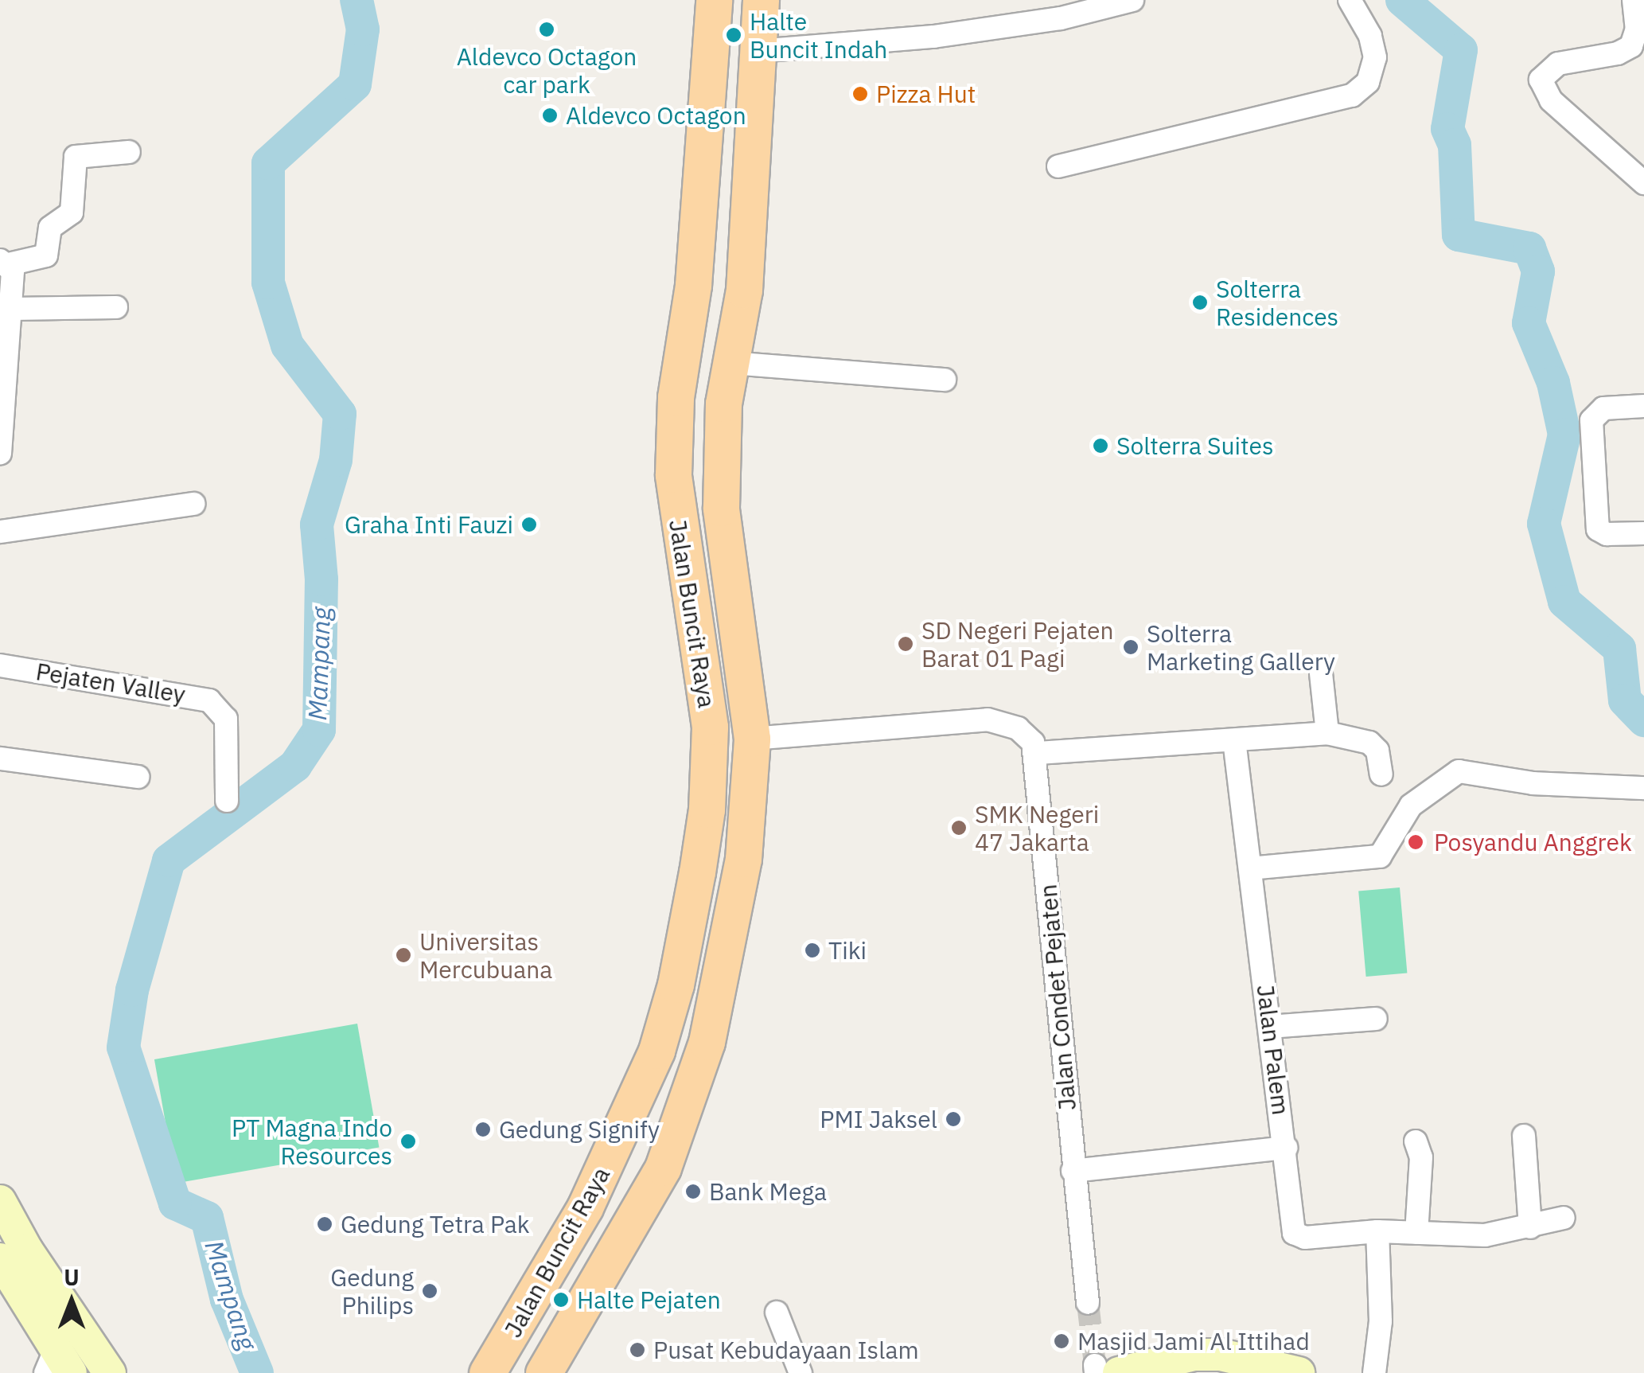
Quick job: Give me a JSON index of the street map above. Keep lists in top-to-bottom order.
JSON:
{
  "streets": {
    "main road": ["Jalan Buncit Raya"],
    "street": ["Pejaten Valley", "Jalan Condet Pejaten", "Jalan Palem"]
  },
  "crossings": [
    ["Jalan Condet Pejaten", "Jalan Palem"]
  ],
  "water": ["Mampang"],
  "places": [
    "Aldevco Octagon car park",
    "Halte Buncit Indah",
    "Pizza Hut",
    "Aldevco Octagon",
    "Solterra Residences",
    "Solterra Suites",
    "Graha Inti Fauzi",
    "SD Negeri Pejaten Barat 01 Pagi",
    "Solterra Marketing Gallery",
    "SMK Negeri 47 Jakarta",
    "Posyandu Anggrek",
    "Tiki",
    "Universitas Mercubuana",
    "PMI Jaksel",
    "Gedung Signify",
    "PT Magna Indo Resources",
    "Bank Mega",
    "Gedung Tetra Pak",
    "Gedung Philips",
    "Halte Pejaten",
    "Masjid Jami Al Ittihad",
    "Pusat Kebudayaan Islam"
  ],
  "north": "top"
}
